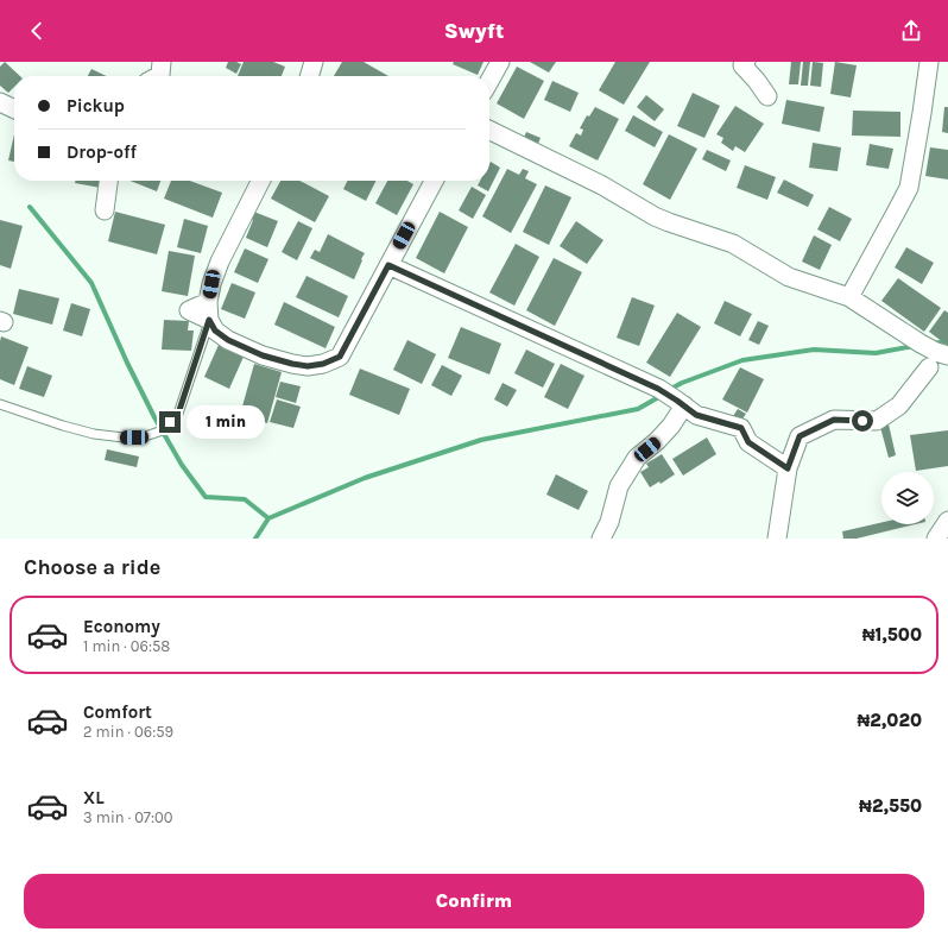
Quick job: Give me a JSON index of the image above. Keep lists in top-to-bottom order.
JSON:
{
  "page": {
    "header": "Swyft",
    "banner": ["Pickup", "Drop-off"],
    "bubble": "1 min",
    "heading": "Choose a ride",
    "list": [
      {
        "name": "Economy",
        "note": "1 min · 06:58",
        "value": "₦1,500"
      },
      {
        "name": "Comfort",
        "note": "2 min · 06:59",
        "value": "₦2,020"
      },
      {
        "name": "XL",
        "note": "3 min · 07:00",
        "value": "₦2,550"
      }
    ],
    "buttons": "Confirm"
  }
}
